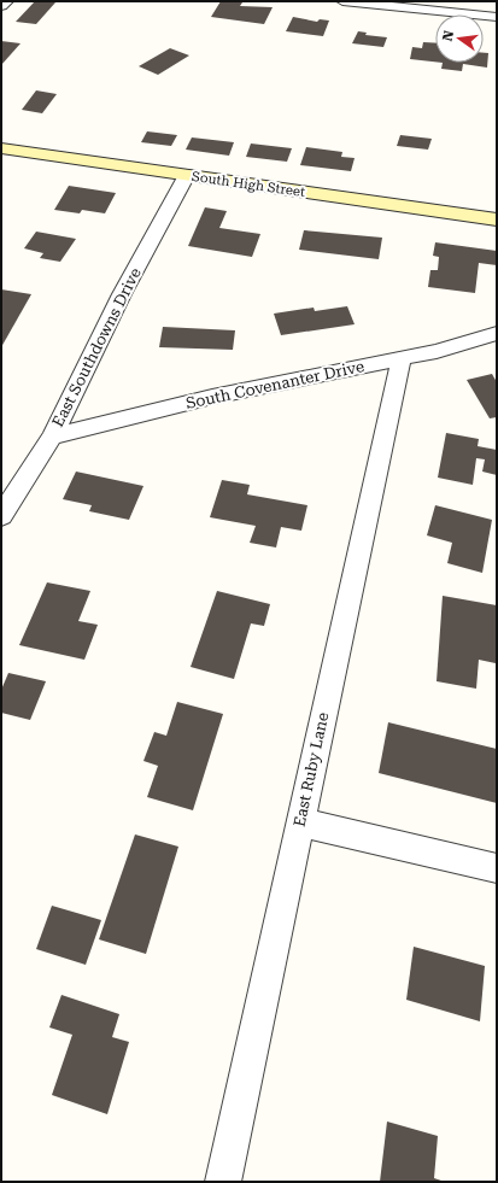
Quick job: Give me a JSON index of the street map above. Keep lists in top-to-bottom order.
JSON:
{
  "streets": {
    "street": [
      "South High Street",
      "East Southdowns Drive",
      "South Covenanter Drive",
      "East Ruby Lane"
    ]
  },
  "crossings": [
    ["South High Street", "East Southdowns Drive"],
    ["East Southdowns Drive", "South Covenanter Drive"],
    ["South Covenanter Drive", "East Ruby Lane"]
  ],
  "north": "left"
}
